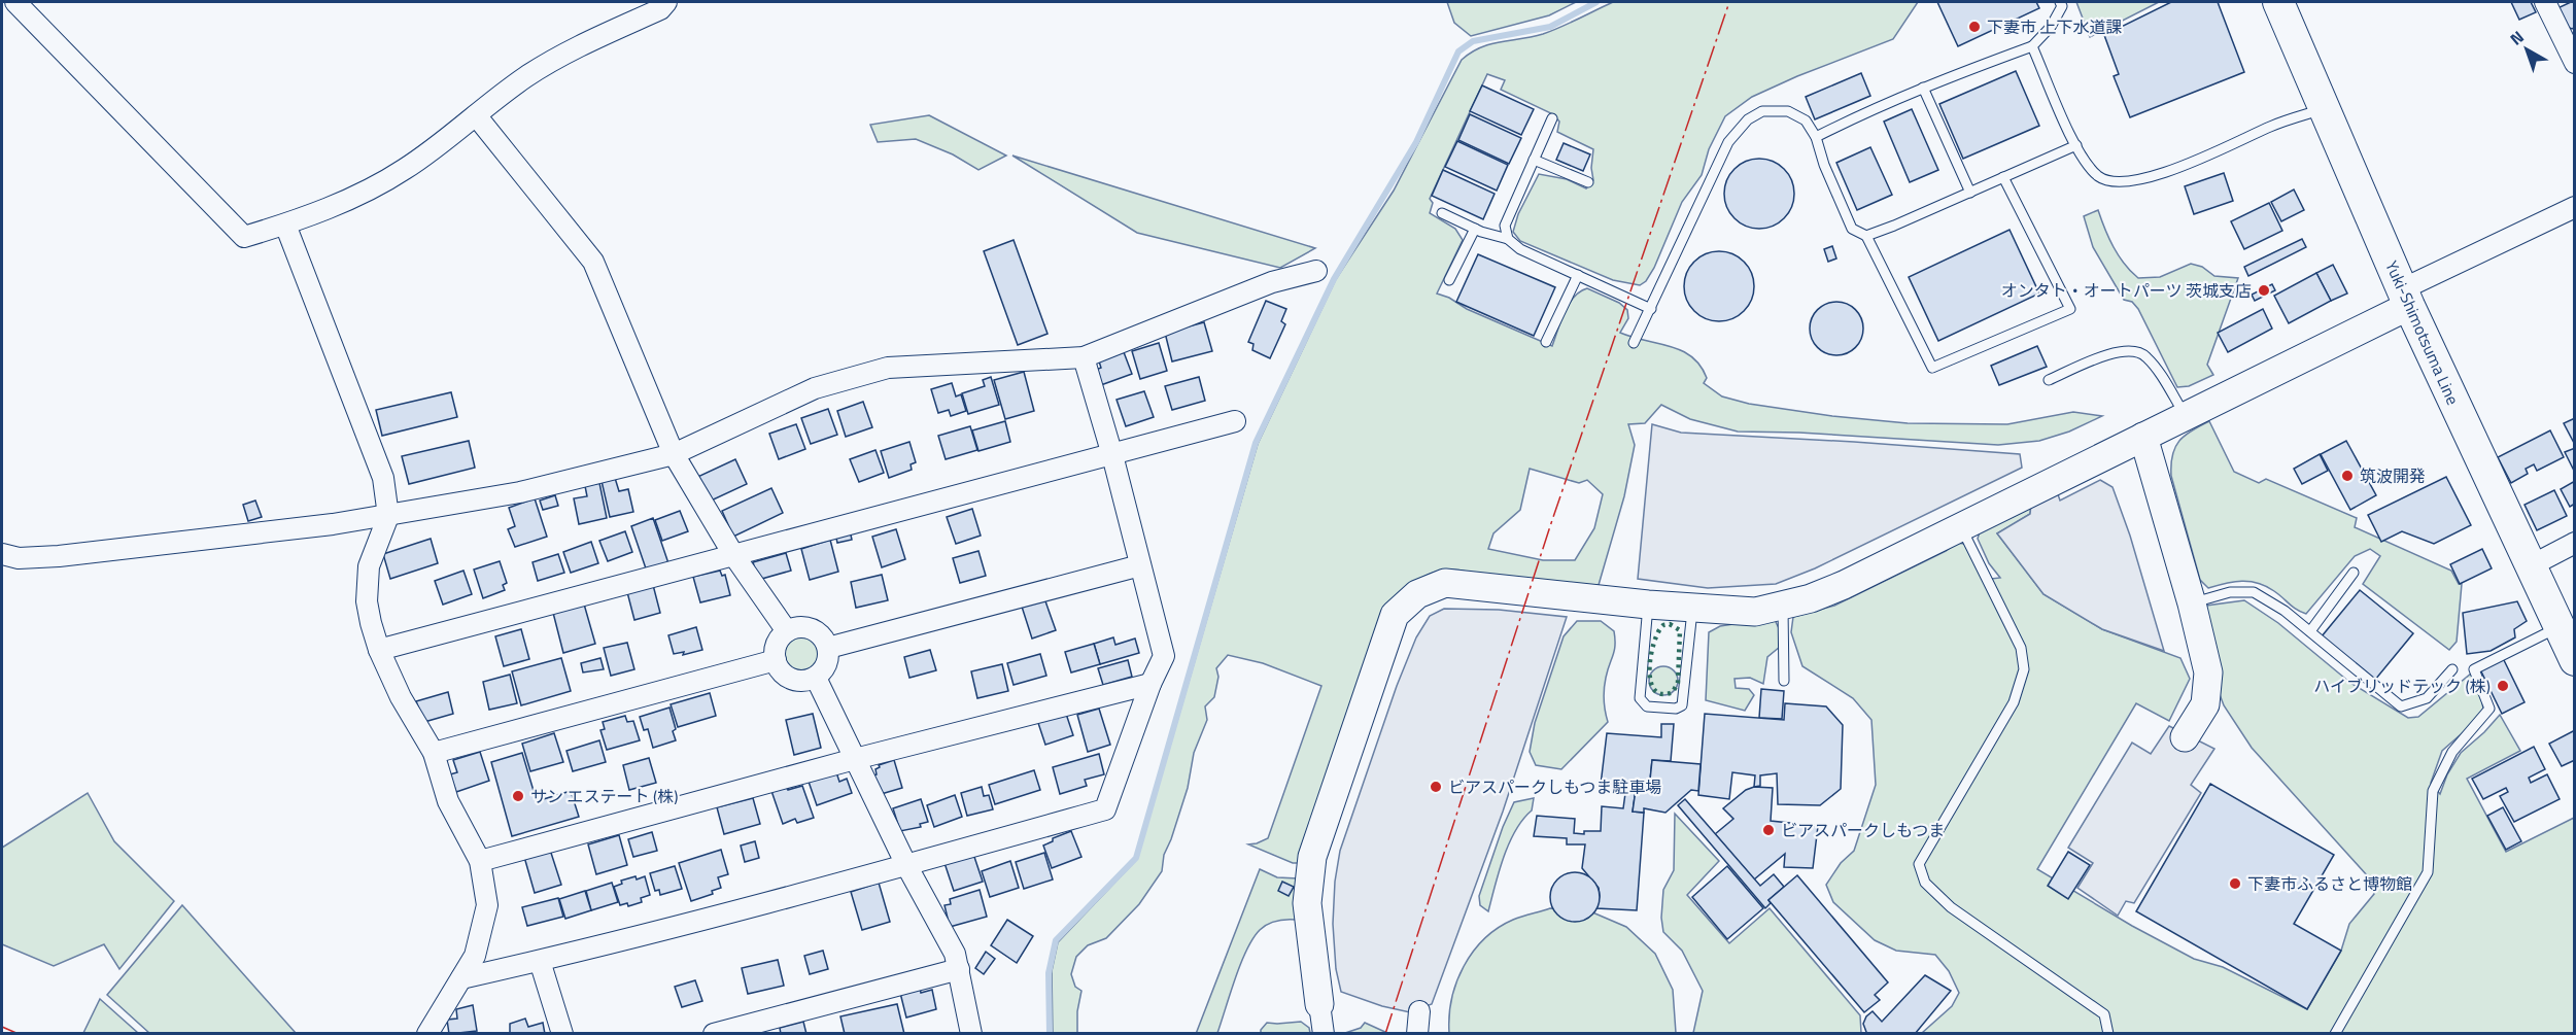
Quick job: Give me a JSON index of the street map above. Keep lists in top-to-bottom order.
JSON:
{
  "streets": {
    "main road": ["Yuki-Shimotsuma Line"]
  },
  "places": [
    "下妻市 上下水道課",
    "オンタト・オートパーツ 茨城支店",
    "筑波開発",
    "ハイブリッドテック (株)",
    "ビアスパークしもつま駐車場",
    "サン エステート (株)",
    "ビアスパークしもつま",
    "下妻市ふるさと博物館"
  ],
  "north": "top left"
}
